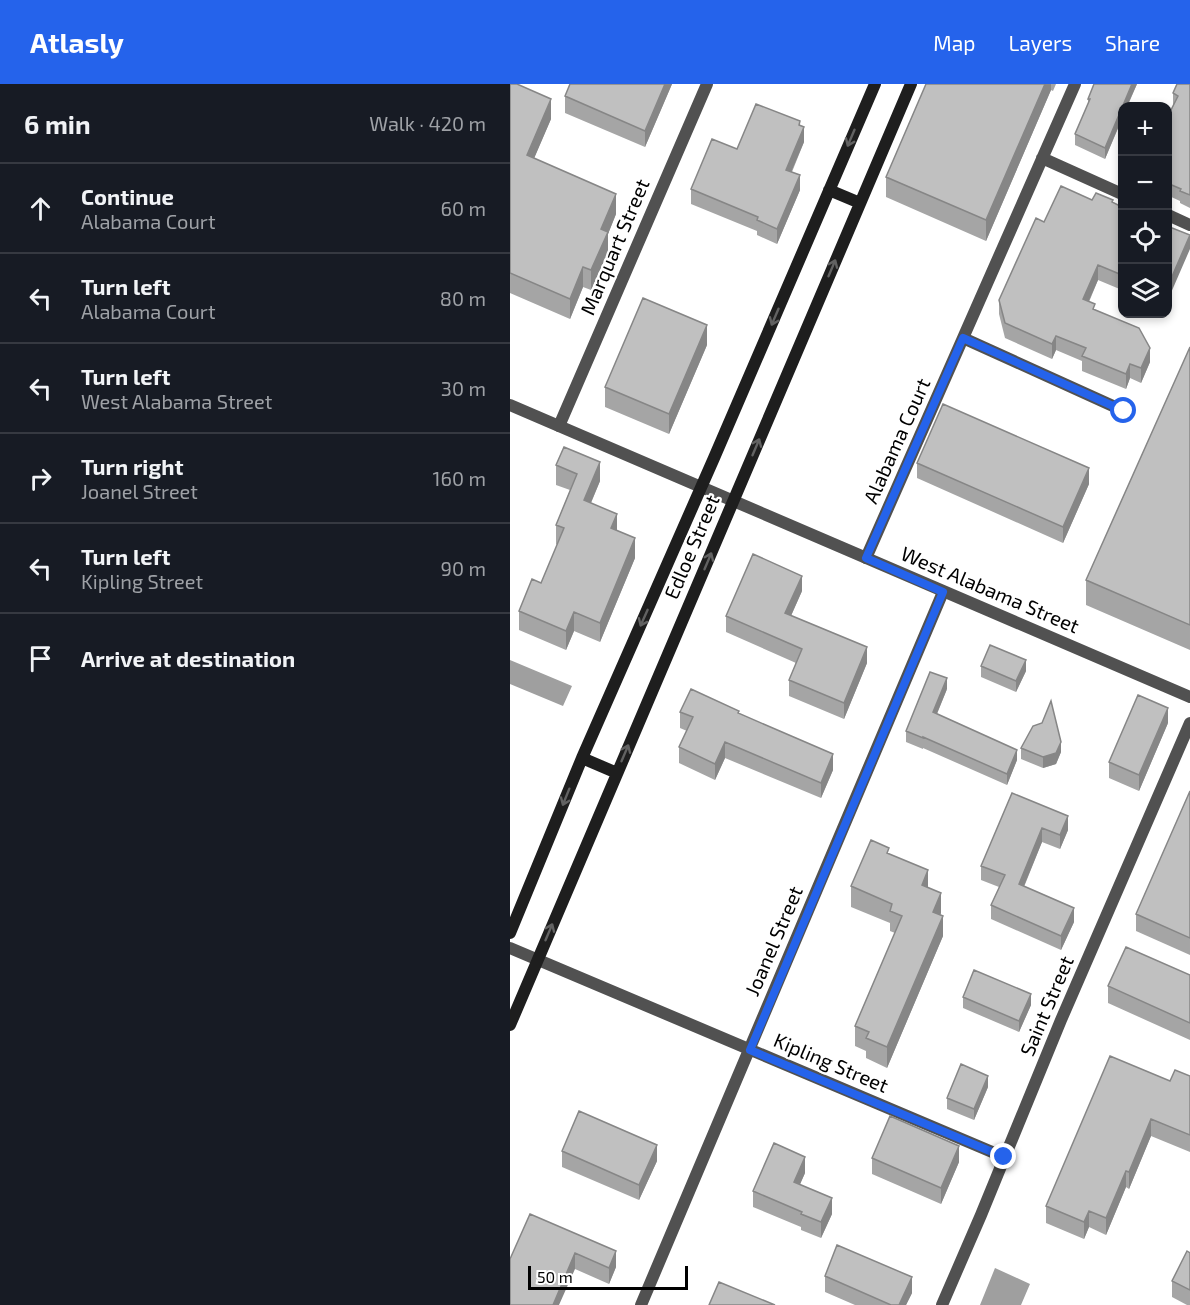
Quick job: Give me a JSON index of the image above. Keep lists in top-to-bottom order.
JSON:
{
  "streets": {
    "main road": ["Edloe Street"],
    "street": [
      "Marquart Street",
      "Alabama Court",
      "West Alabama Street",
      "Joanel Street",
      "Saint Street",
      "Kipling Street"
    ]
  },
  "crossings": [
    ["Marquart Street", "West Alabama Street"],
    ["Alabama Court", "West Alabama Street"],
    ["Edloe Street", "West Alabama Street"],
    ["Edloe Street", "Kipling Street"],
    ["West Alabama Street", "Joanel Street"],
    ["Joanel Street", "Kipling Street"],
    ["Saint Street", "Kipling Street"]
  ],
  "scale_bar": "50 m",
  "page": {
    "header": "Atlasly",
    "nav": ["Map", "Layers", "Share"],
    "heading": ["6 min", "Walk · 420 m"],
    "map_buttons": ["+", "−"],
    "list": [
      ["Continue", "Alabama Court", "60 m"],
      ["Turn left", "Alabama Court", "80 m"],
      ["Turn left", "West Alabama Street", "30 m"],
      ["Turn right", "Joanel Street", "160 m"],
      ["Turn left", "Kipling Street", "90 m"],
      "Arrive at destination"
    ],
    "scale": "50 m"
  }
}
